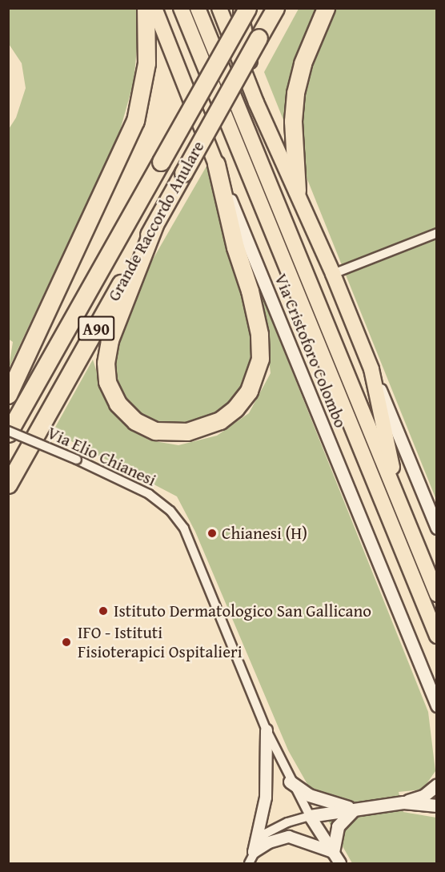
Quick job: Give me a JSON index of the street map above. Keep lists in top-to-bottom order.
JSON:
{
  "streets": {
    "highway": ["Grande Raccordo Anulare", "A90"],
    "main road": ["Via Cristoforo Colombo"],
    "street": ["Via Elio Chianesi"]
  },
  "crossings": [
    ["Grande Raccordo Anulare", "Via Elio Chianesi"]
  ],
  "places": ["Chianesi (H)", "Istituto Dermatologico San Gallicano", "IFO - Istituti Fisioterapici Ospitalieri"]
}
